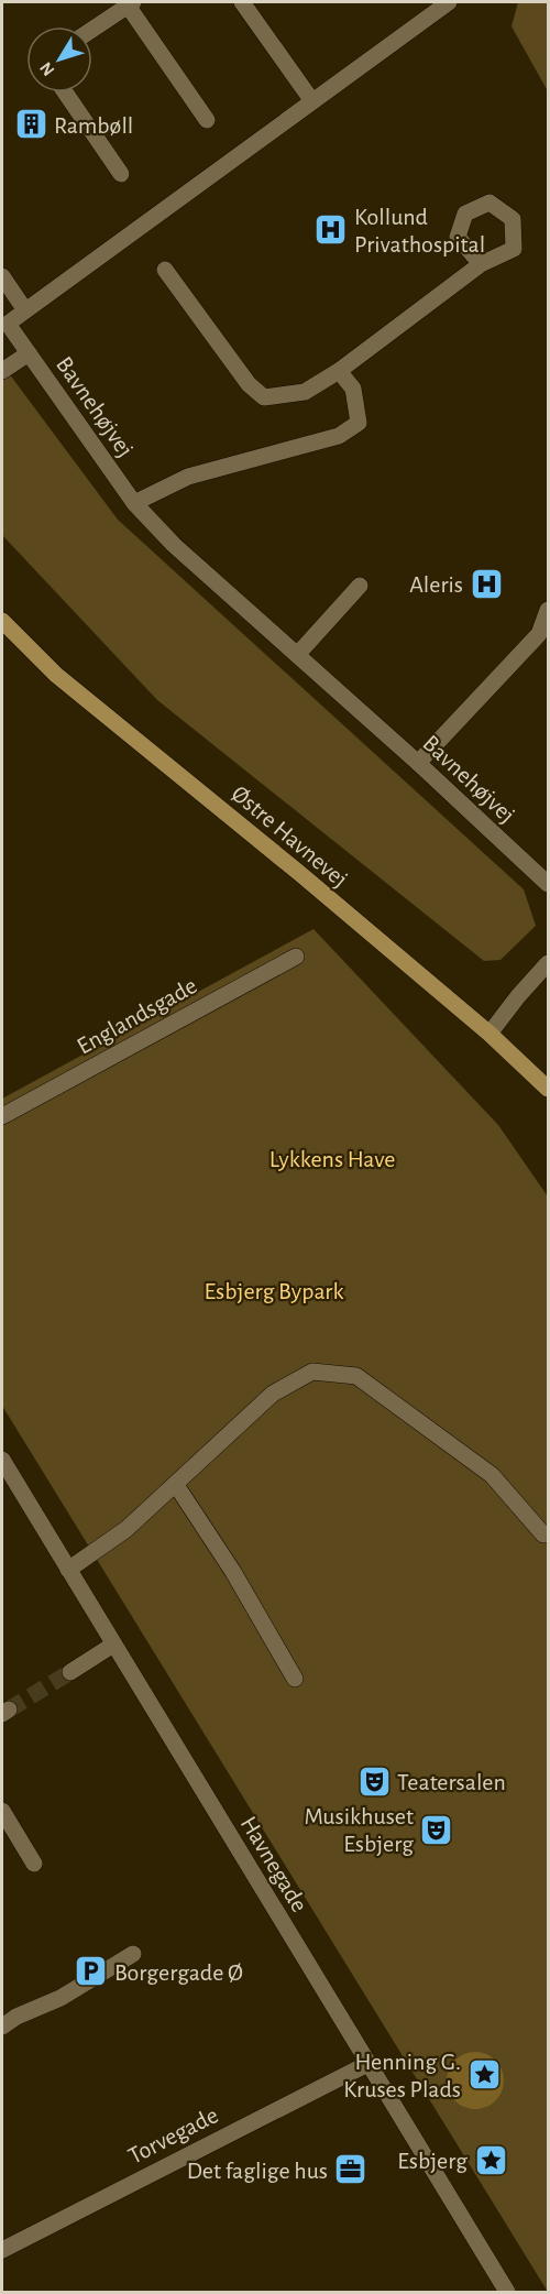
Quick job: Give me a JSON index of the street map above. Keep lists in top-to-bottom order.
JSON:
{
  "streets": {
    "main road": ["Østre Havnevej"],
    "street": [
      "Bavnehøjvej",
      "Englandsgade",
      "Havnegade",
      "Torvegade"
    ]
  },
  "crossings": [
    ["Havnegade", "Torvegade"]
  ],
  "parks": ["Lykkens Have", "Esbjerg Bypark"],
  "places": {
    "building": ["Rambøll"],
    "hospital": ["Kollund Privathospital", "Aleris"],
    "theatre": ["Teatersalen", "Musikhuset Esbjerg"],
    "parking": ["Borgergade Ø"],
    "place": ["Henning G. Kruses Plads", "Esbjerg"],
    "office": ["Det faglige hus"]
  },
  "north": "bottom left"
}
